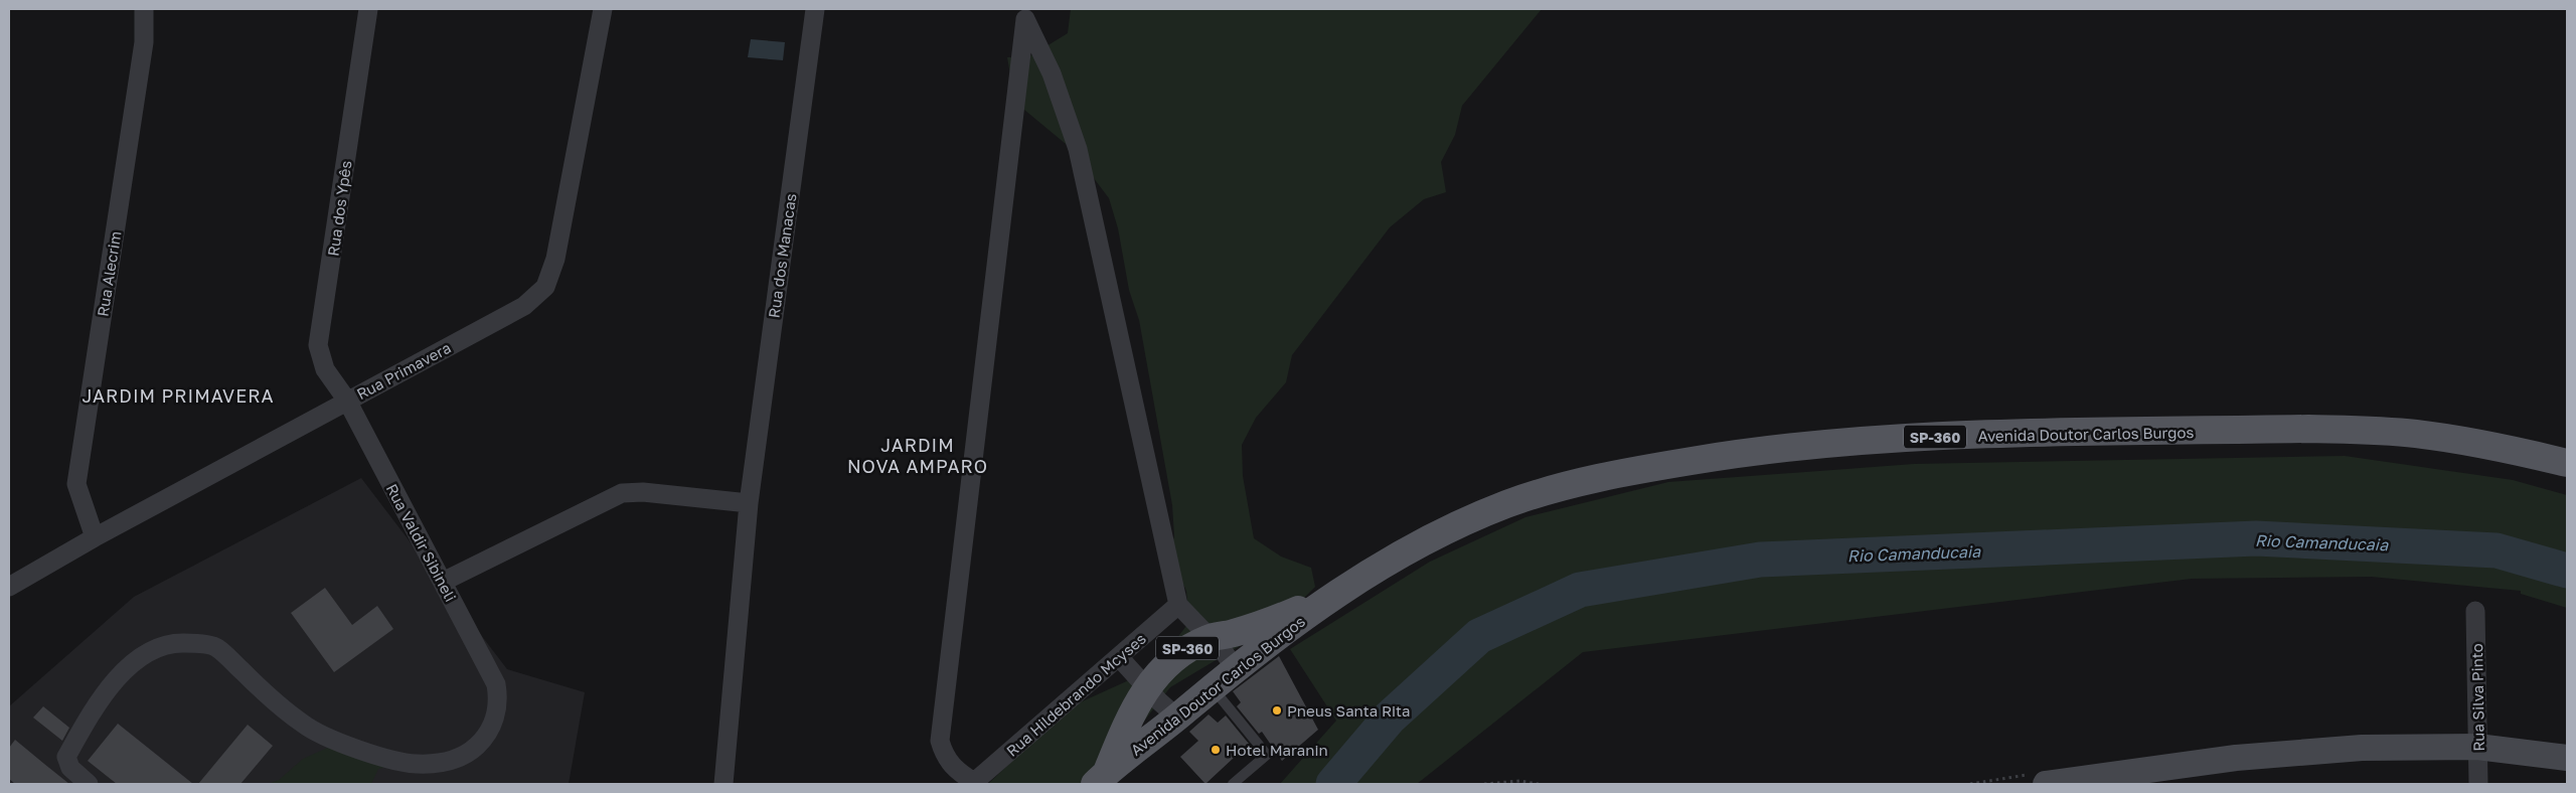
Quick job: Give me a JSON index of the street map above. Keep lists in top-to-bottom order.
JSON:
{
  "streets": {
    "main road": ["Avenida Doutor Carlos Burgos", "SP-360"],
    "street": [
      "Rua dos Ypês",
      "Rua dos Manacas",
      "Rua Alecrim",
      "Rua Primavera",
      "Rua Valdir Sibineli",
      "Rua Hildebrando Mcyses",
      "Rua Silva Pinto"
    ]
  },
  "crossings": [
    ["Rua dos Ypês", "Rua Primavera"],
    ["Rua dos Ypês", "Rua Valdir Sibineli"],
    ["Rua Alecrim", "Rua Primavera"],
    ["Rua Primavera", "Rua Valdir Sibineli"]
  ],
  "districts": ["JARDIM PRIMAVERA", "JARDIM NOVA AMPARO"],
  "water": ["Rio Camanducaia"],
  "places": ["Pneus Santa Rita", "Hotel Maranin"]
}
